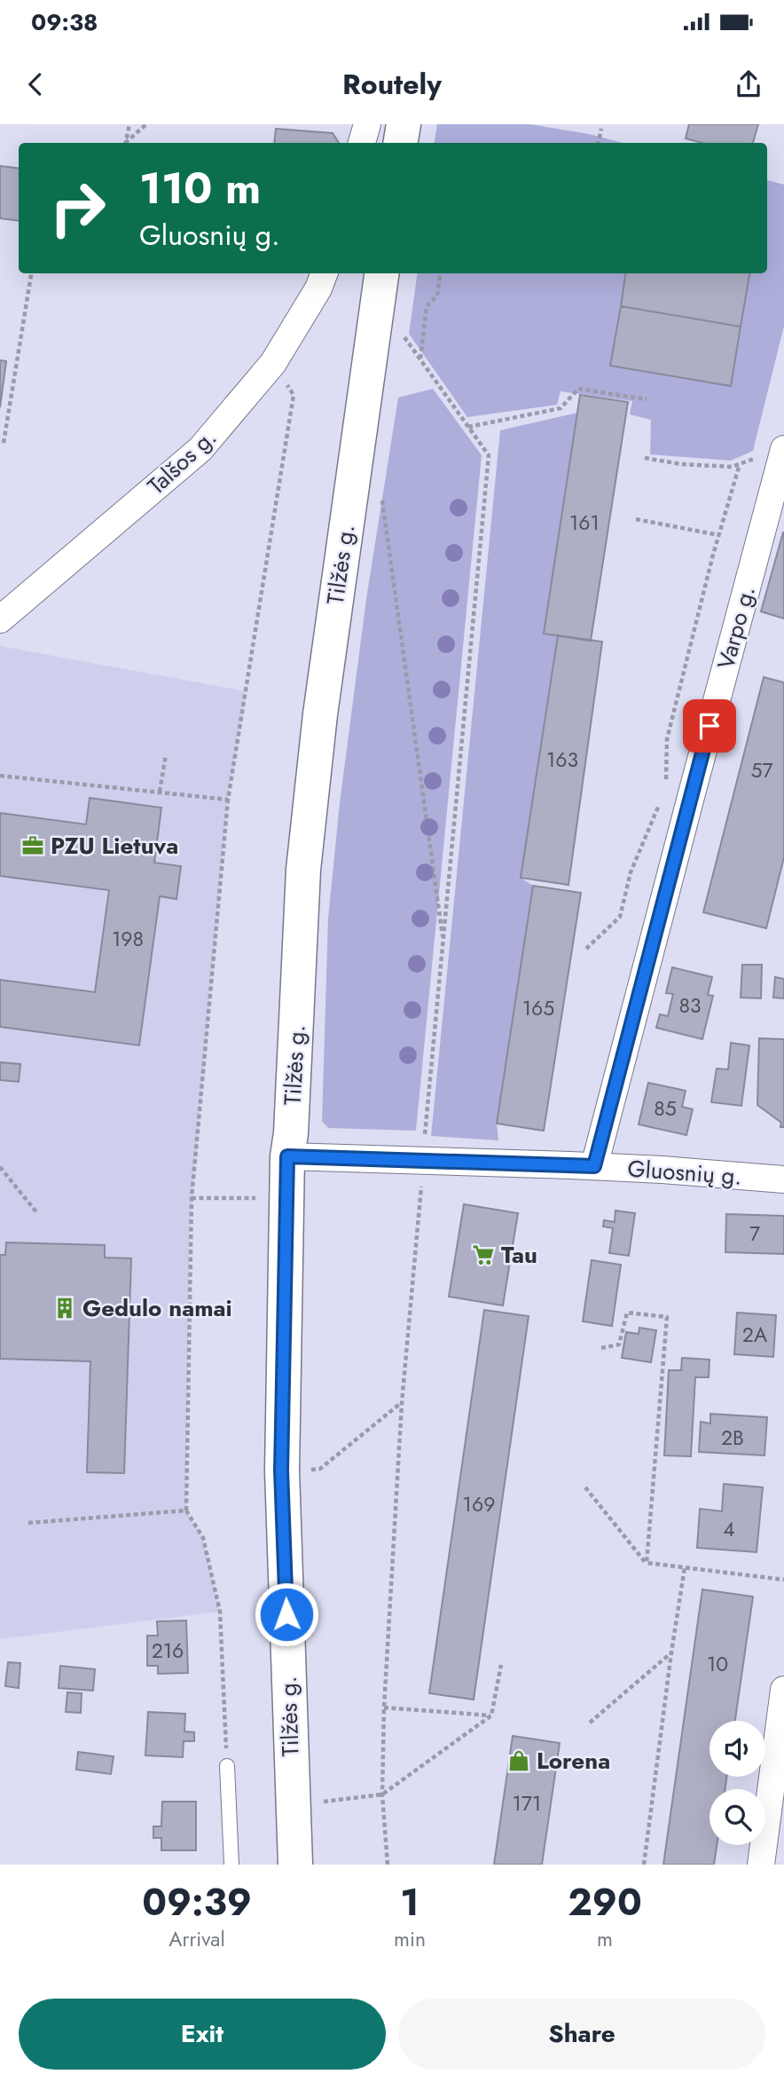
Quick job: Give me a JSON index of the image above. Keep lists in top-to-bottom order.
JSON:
{
  "streets": {
    "highway": ["Tilžės g."],
    "street": ["Talšos g.", "Varpo g.", "Gluosnių g."]
  },
  "crossings": [
    ["Tilžės g.", "Gluosnių g."],
    ["Varpo g.", "Gluosnių g."]
  ],
  "places": {
    "office": ["PZU Lietuva"],
    "supermarket": ["Tau"],
    "building": ["Gedulo namai"],
    "shop": ["Lorena"]
  },
  "house_numbers": [
    "161",
    "163",
    "57",
    "198",
    "83",
    "165",
    "85",
    "7",
    "2A",
    "2B",
    "169",
    "4",
    "216",
    "10",
    "171"
  ],
  "page": {
    "status": "09:38",
    "header": "Routely",
    "turn": ["110 m", "Gluosnių g."],
    "eta": [
      "09:39",
      "Arrival",
      "1",
      "min",
      "290",
      "m"
    ],
    "buttons": ["Exit", "Share"]
  }
}
